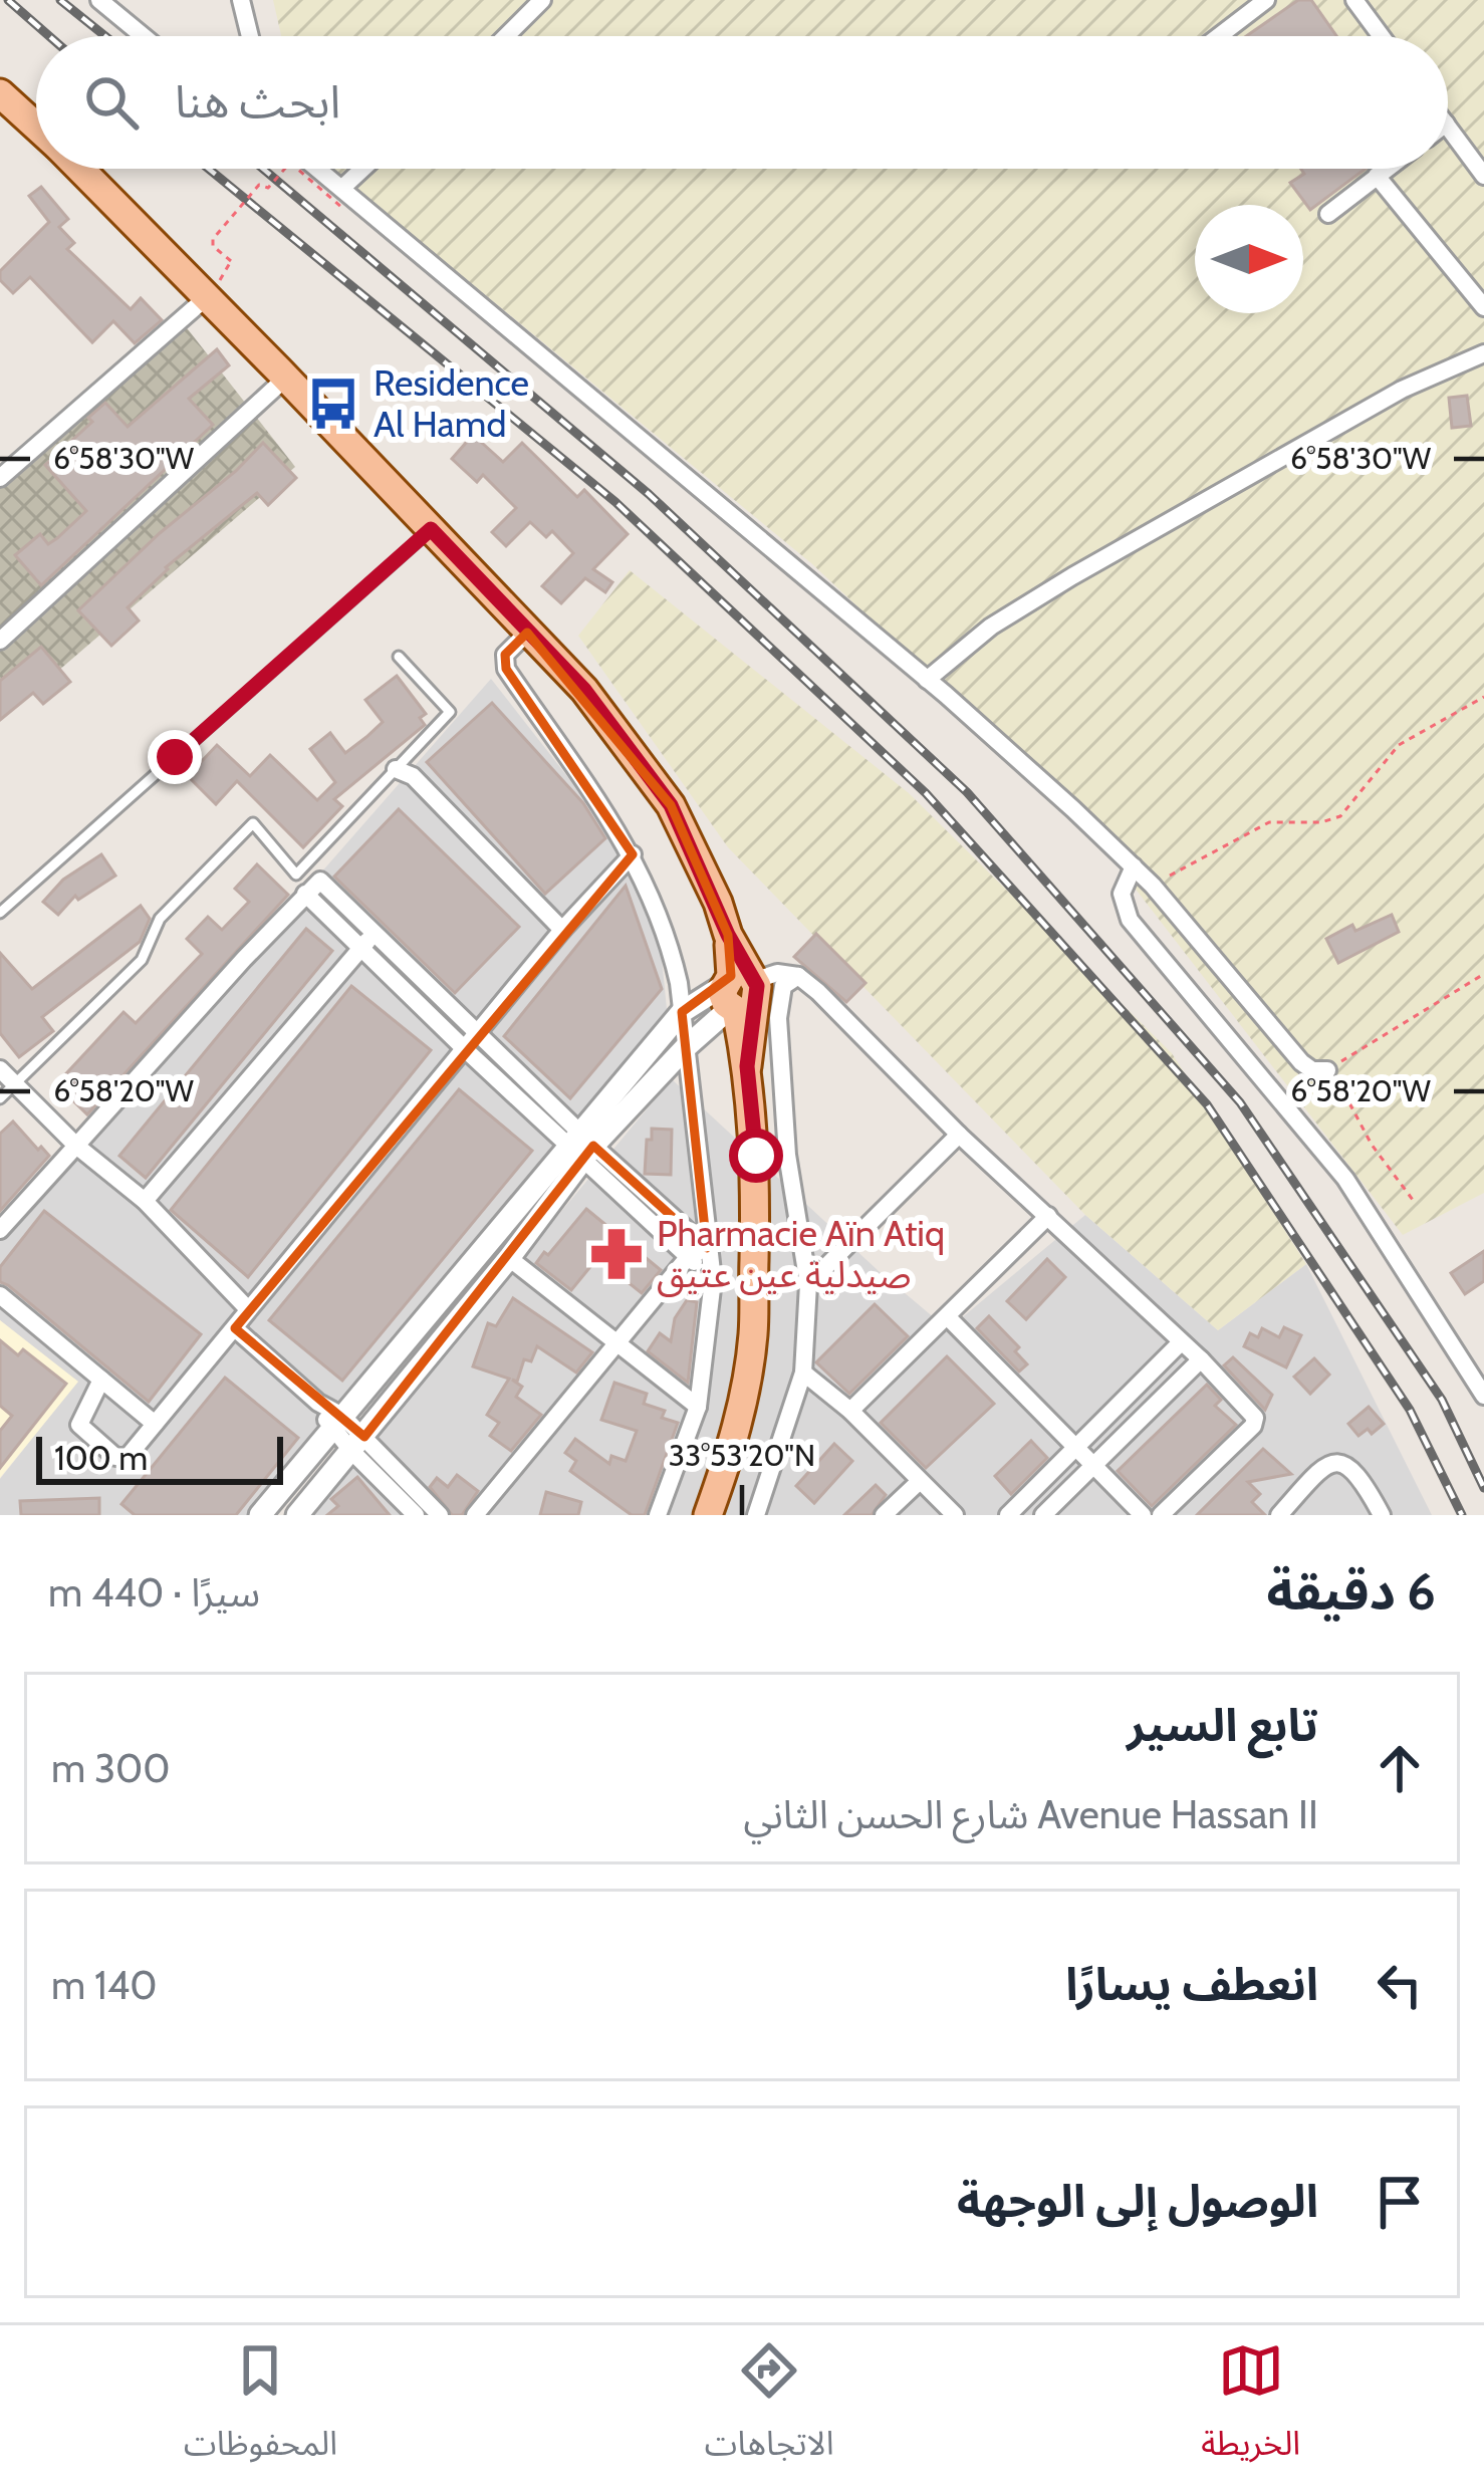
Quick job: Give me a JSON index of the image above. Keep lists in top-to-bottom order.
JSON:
{
  "places": {
    "bus stop": ["Residence Al Hamd"],
    "pharmacy": ["Pharmacie Aïn Atiq صيدلية عين عتيق"]
  },
  "scale_bar": "100 m",
  "north": "right",
  "page": {
    "search": "ابحث هنا",
    "scale": "100 m",
    "heading": ["6 دقيقة", "سيرًا · 440 m"],
    "list": [
      ["تابع السير", "Avenue Hassan II شارع الحسن الثاني", "300 m"],
      ["انعطف يسارًا", "140 m"],
      "الوصول إلى الوجهة"
    ],
    "nav": ["الخريطة", "الاتجاهات", "المحفوظات"]
  },
  "coordinates": ["6°58'30\"W", "6°58'20\"W", "33°53'20\"N"]
}
